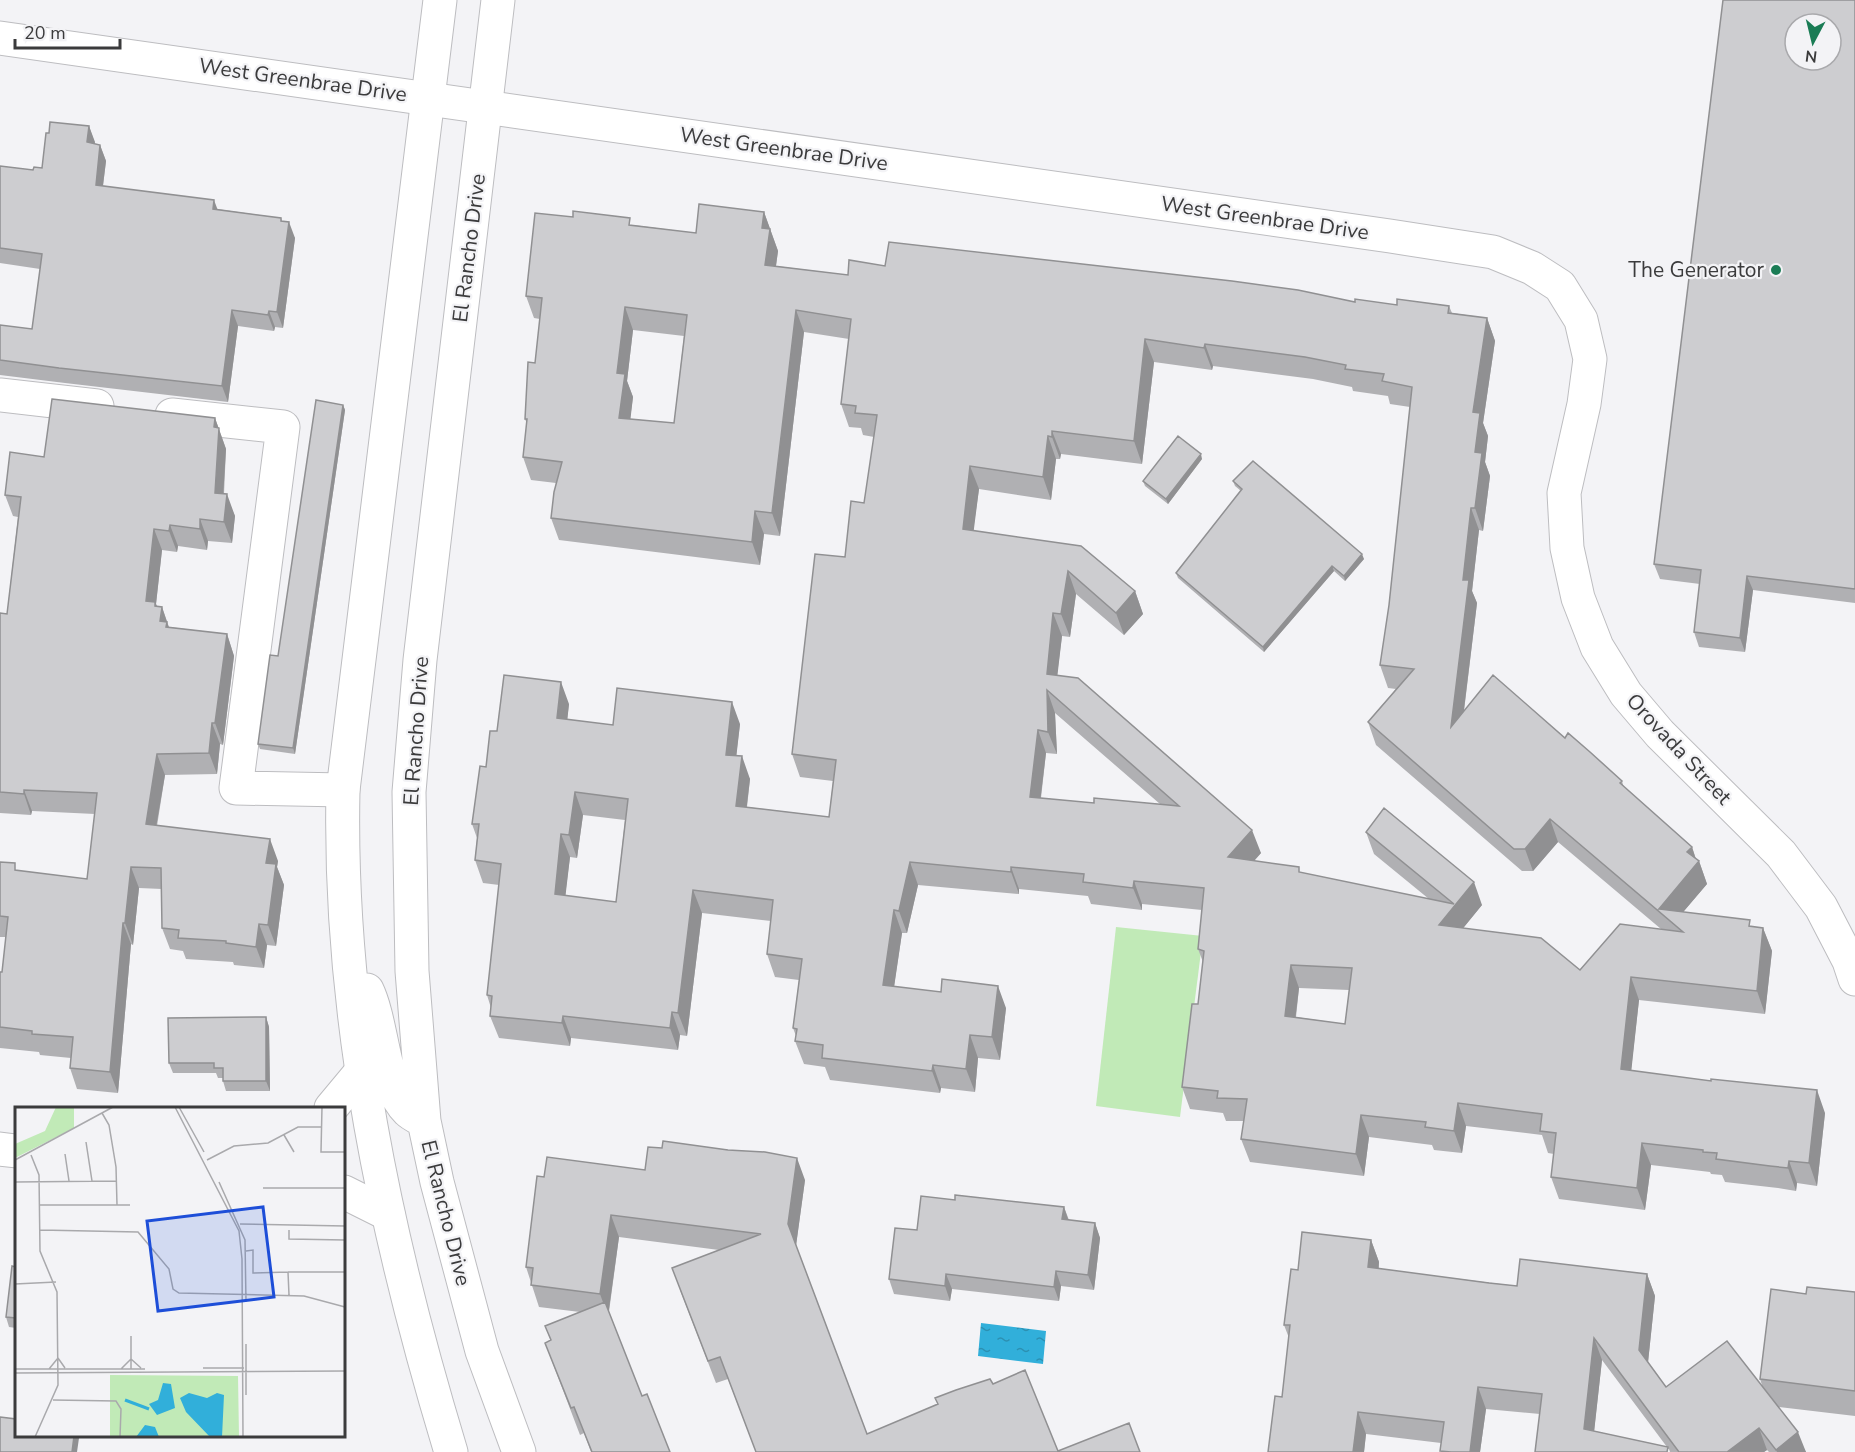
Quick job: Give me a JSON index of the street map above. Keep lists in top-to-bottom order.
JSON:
{
  "streets": {
    "street": ["West Greenbrae Drive", "El Rancho Drive", "Orovada Street"]
  },
  "crossings": [
    ["West Greenbrae Drive", "El Rancho Drive"],
    ["West Greenbrae Drive", "Orovada Street"]
  ],
  "places": ["The Generator"],
  "scale_bar": "20 m",
  "north": "bottom"
}
